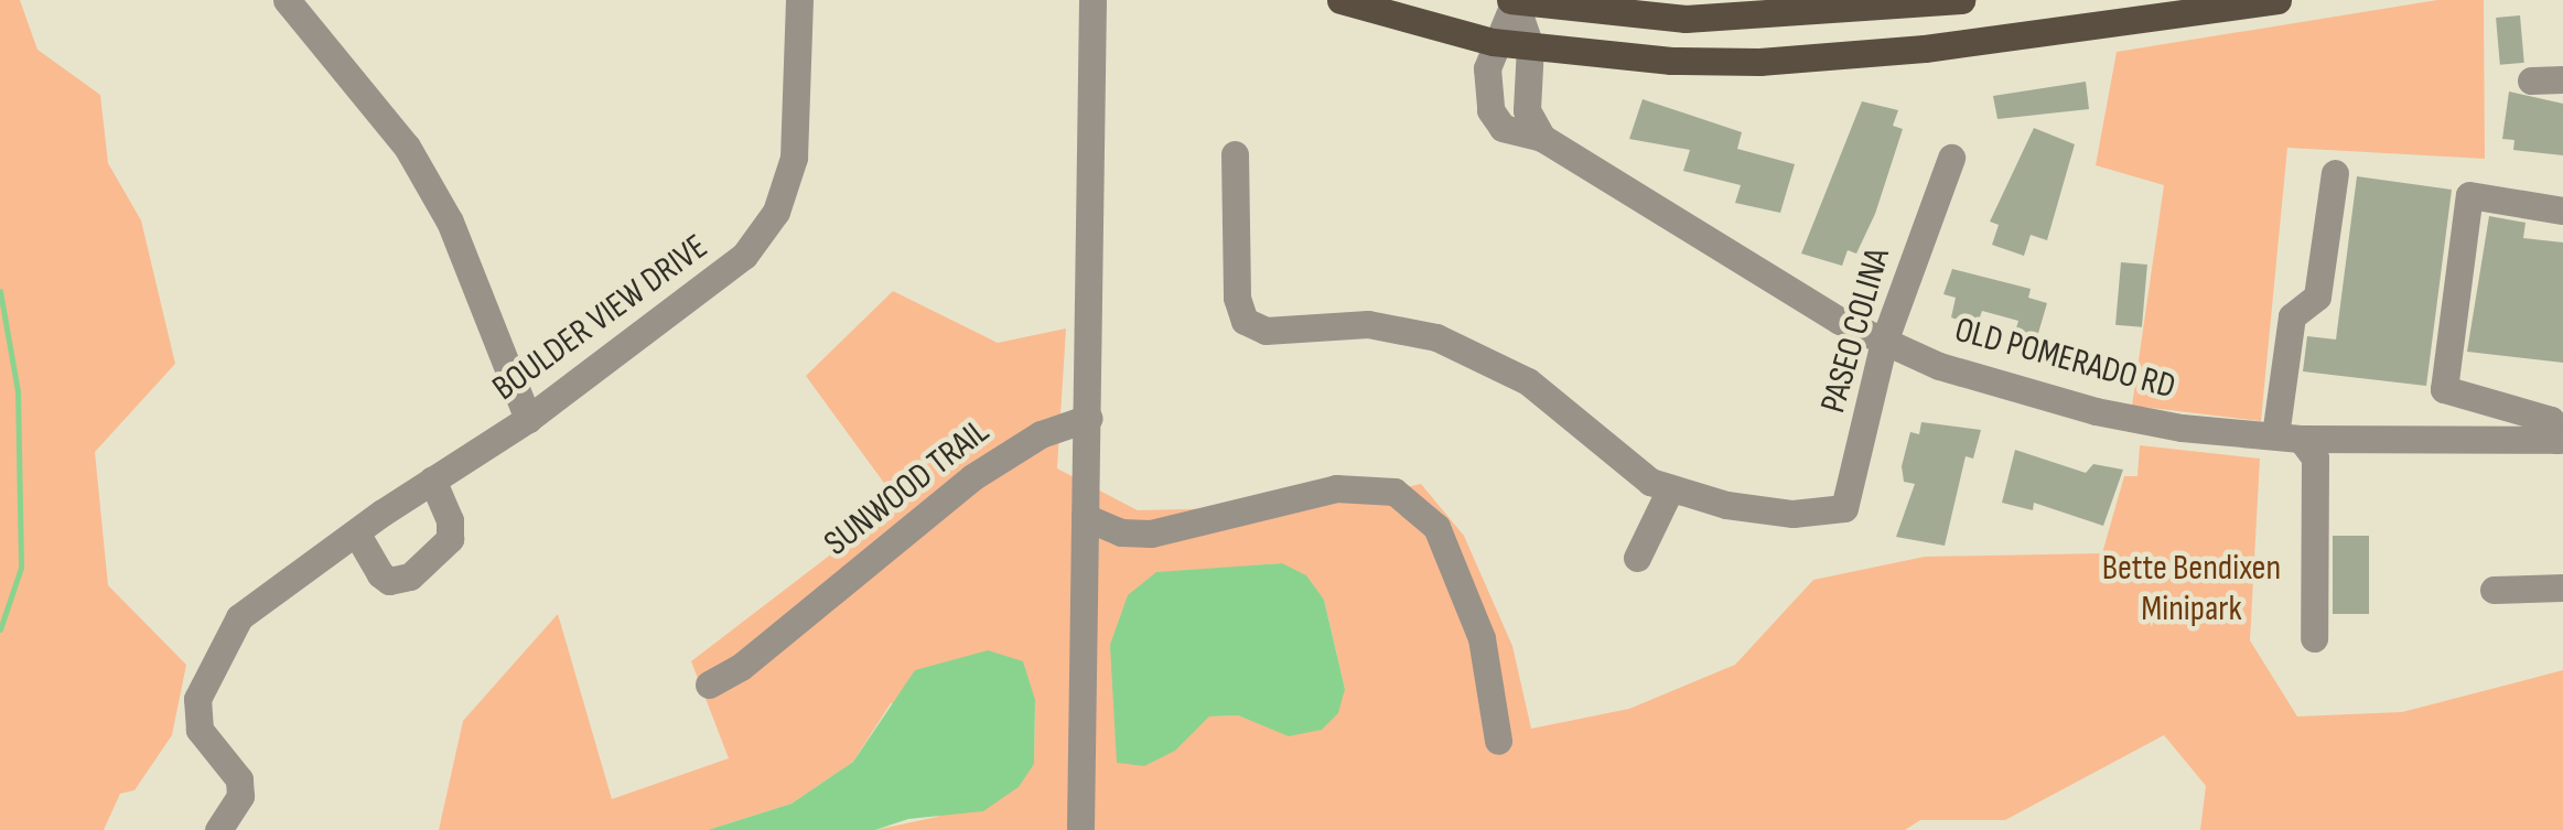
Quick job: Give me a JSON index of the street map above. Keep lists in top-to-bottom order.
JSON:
{
  "streets": {
    "street": [
      "BOULDER VIEW DRIVE",
      "PASEO COLINA",
      "OLD POMERADO RD",
      "SUNWOOD TRAIL"
    ]
  },
  "crossings": [
    ["PASEO COLINA", "OLD POMERADO RD"]
  ],
  "parks": ["Bette Bendixen Minipark"]
}
